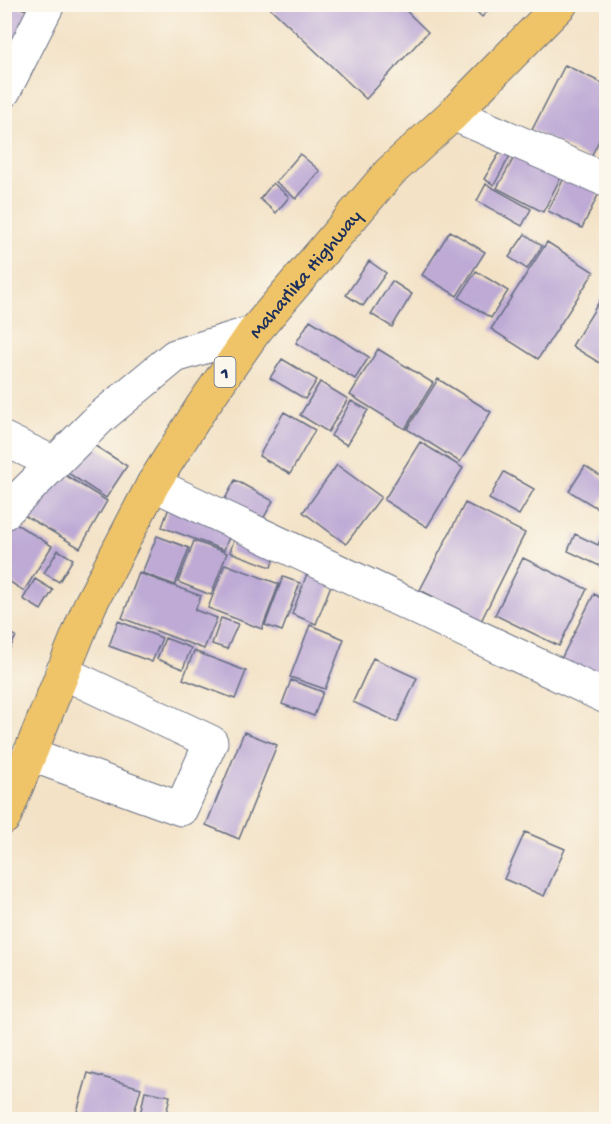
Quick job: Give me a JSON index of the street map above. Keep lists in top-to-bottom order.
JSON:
{
  "streets": {
    "main road": ["Maharlika Highway", "1"]
  }
}
